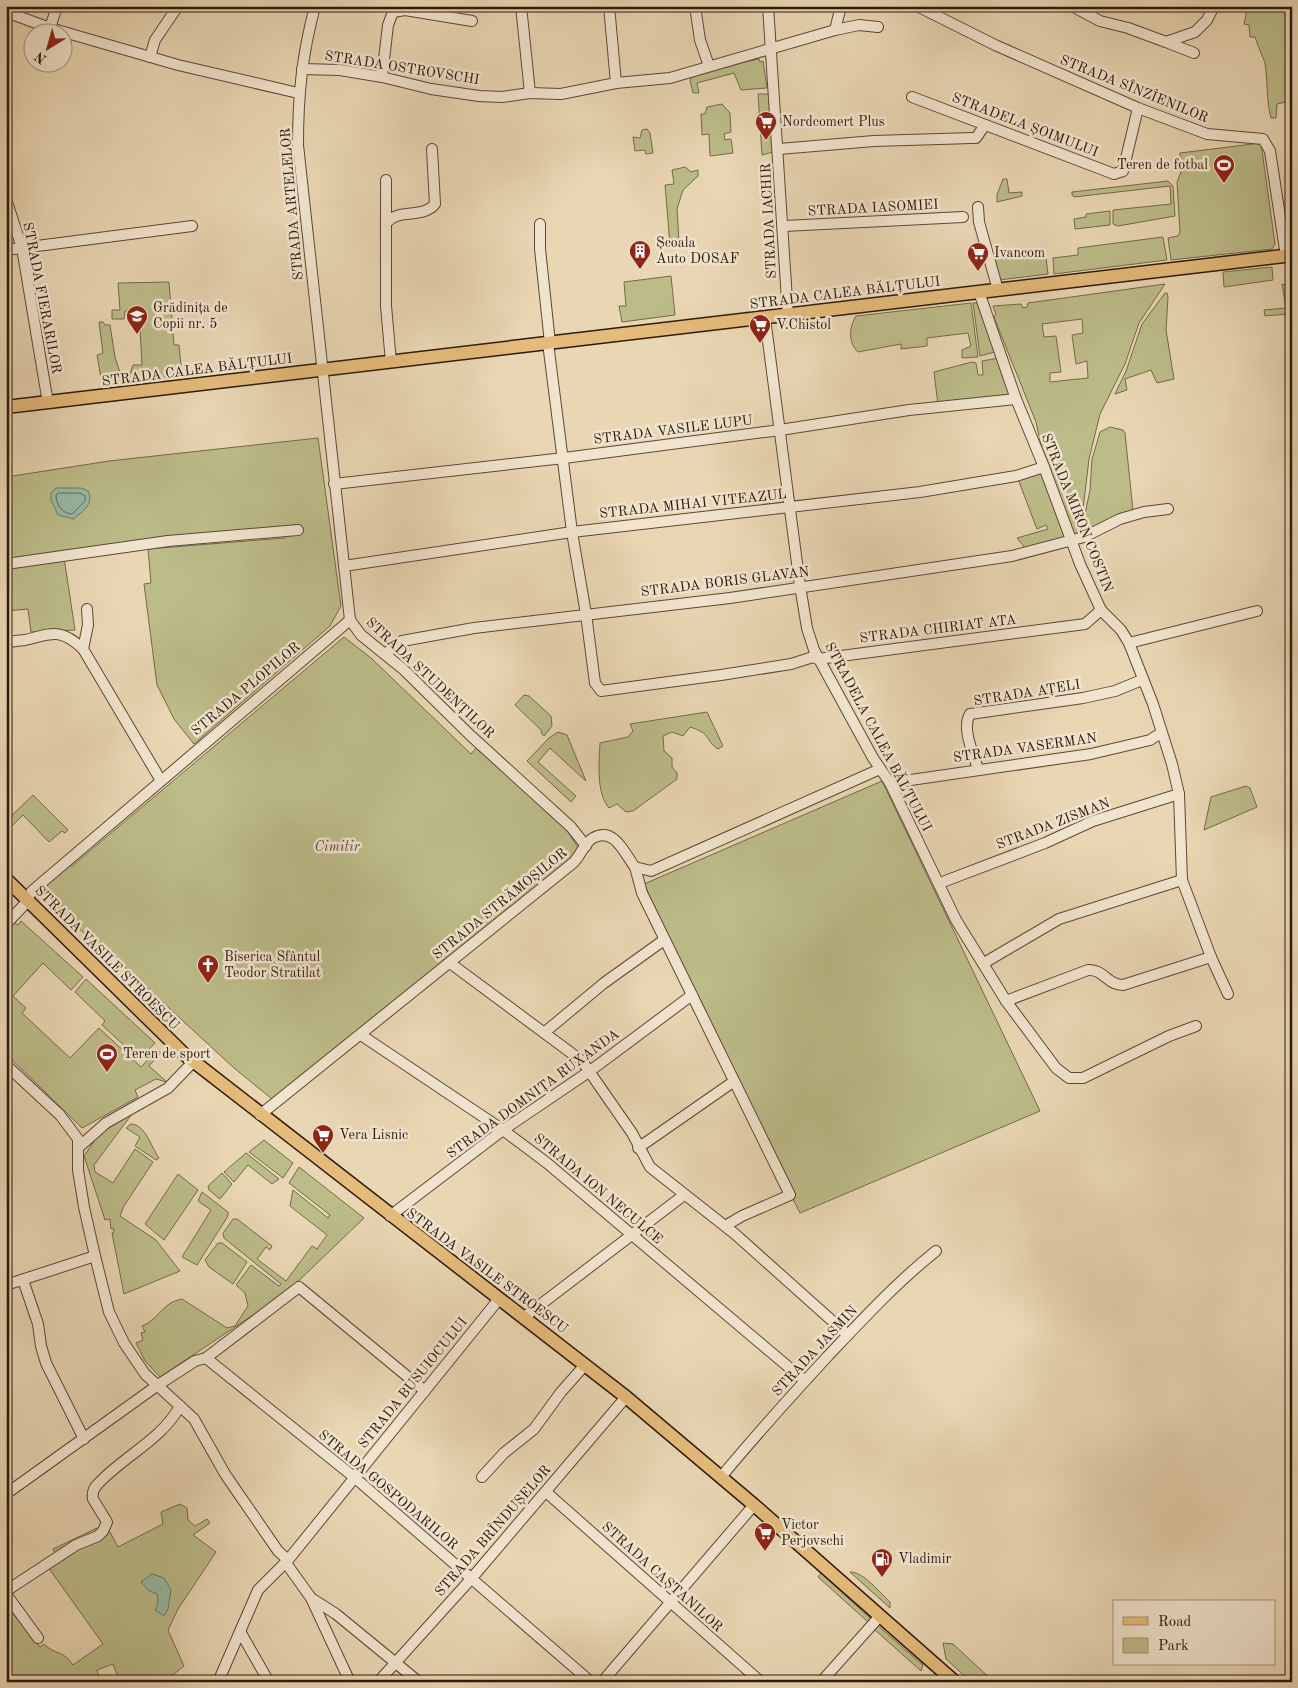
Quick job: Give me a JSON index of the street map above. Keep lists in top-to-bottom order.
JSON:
{
  "streets": {
    "main road": ["STRADA CALEA BĂLȚULUI", "STRADA VASILE STROESCU"],
    "street": [
      "STRADA OSTROVSCHI",
      "STRADA SÎNZÎENILOR",
      "STRADELA ȘOIMULUI",
      "STRADA ARTELELOR",
      "STRADA IASOMIEI",
      "STRADA IACHIR",
      "STRADA FIERARILOR",
      "STRADA VASILE LUPU",
      "STRADA MIHAI VITEAZUL",
      "STRADA MIRON COSTIN",
      "STRADA BORIS GLAVAN",
      "STRADA CHIRIAT ATA",
      "STRADA STUDENȚILOR",
      "STRADA PLOPILOR",
      "STRADA AȚELI",
      "STRADELA CALEA BĂLȚULUI",
      "STRADA VASERMAN",
      "STRADA ZISMAN",
      "STRADA STRĂMOȘILOR",
      "STRADA DOMNIȚA RUXANDA",
      "STRADA ION NECULCE",
      "STRADA JASMIN",
      "STRADA BUSUIOCULUI",
      "STRADA GOSPODARILOR",
      "STRADA BRÎNDUȘELOR",
      "STRADA CAȘTANILOR"
    ]
  },
  "crossings": [
    ["STRADA OSTROVSCHI", "STRADA ARTELELOR"],
    ["STRADA OSTROVSCHI", "STRADA IACHIR"],
    ["STRADA SÎNZÎENILOR", "STRADELA ȘOIMULUI"],
    ["STRADA SÎNZÎENILOR", "STRADA CALEA BĂLȚULUI"],
    ["STRADA ARTELELOR", "STRADA CALEA BĂLȚULUI"],
    ["STRADA ARTELELOR", "STRADA STUDENȚILOR"],
    ["STRADA IASOMIEI", "STRADA IACHIR"],
    ["STRADA IACHIR", "STRADA CALEA BĂLȚULUI"],
    ["STRADA CALEA BĂLȚULUI", "STRADA FIERARILOR"],
    ["STRADA CALEA BĂLȚULUI", "STRADA MIRON COSTIN"],
    ["STRADA CALEA BĂLȚULUI", "STRADA STUDENȚILOR"],
    ["STRADA CALEA BĂLȚULUI", "STRADELA CALEA BĂLȚULUI"],
    ["STRADA VASILE LUPU", "STRADA MIRON COSTIN"],
    ["STRADA VASILE LUPU", "STRADA STUDENȚILOR"],
    ["STRADA VASILE LUPU", "STRADELA CALEA BĂLȚULUI"],
    ["STRADA MIHAI VITEAZUL", "STRADA MIRON COSTIN"],
    ["STRADA MIHAI VITEAZUL", "STRADA STUDENȚILOR"],
    ["STRADA MIHAI VITEAZUL", "STRADELA CALEA BĂLȚULUI"],
    ["STRADA MIRON COSTIN", "STRADA BORIS GLAVAN"],
    ["STRADA MIRON COSTIN", "STRADA CHIRIAT ATA"],
    ["STRADA MIRON COSTIN", "STRADA AȚELI"],
    ["STRADA MIRON COSTIN", "STRADA VASERMAN"],
    ["STRADA MIRON COSTIN", "STRADA ZISMAN"],
    ["STRADA BORIS GLAVAN", "STRADA CHIRIAT ATA"],
    ["STRADA BORIS GLAVAN", "STRADA STUDENȚILOR"],
    ["STRADA BORIS GLAVAN", "STRADELA CALEA BĂLȚULUI"],
    ["STRADA CHIRIAT ATA", "STRADELA CALEA BĂLȚULUI"],
    ["STRADA STUDENȚILOR", "STRADA PLOPILOR"],
    ["STRADA STUDENȚILOR", "STRADA STRĂMOȘILOR"],
    ["STRADA PLOPILOR", "STRADA VASILE STROESCU"],
    ["STRADA AȚELI", "STRADA VASERMAN"],
    ["STRADELA CALEA BĂLȚULUI", "STRADA VASERMAN"],
    ["STRADELA CALEA BĂLȚULUI", "STRADA ZISMAN"],
    ["STRADA STRĂMOȘILOR", "STRADA VASILE STROESCU"],
    ["STRADA STRĂMOȘILOR", "STRADA ION NECULCE"],
    ["STRADA VASILE STROESCU", "STRADA DOMNIȚA RUXANDA"],
    ["STRADA VASILE STROESCU", "STRADA JASMIN"],
    ["STRADA VASILE STROESCU", "STRADA BUSUIOCULUI"],
    ["STRADA VASILE STROESCU", "STRADA BRÎNDUȘELOR"],
    ["STRADA DOMNIȚA RUXANDA", "STRADA ION NECULCE"],
    ["STRADA ION NECULCE", "STRADA JASMIN"],
    ["STRADA BUSUIOCULUI", "STRADA GOSPODARILOR"],
    ["STRADA GOSPODARILOR", "STRADA BRÎNDUȘELOR"],
    ["STRADA BRÎNDUȘELOR", "STRADA CAȘTANILOR"]
  ],
  "parks": ["Cimitir"],
  "places": {
    "supermarket": [
      "Nordcomert Plus",
      "Ivancom",
      "V.Chistol",
      "Vera Lisnic",
      "Victor Perjovschi"
    ],
    "sports": ["Teren de fotbal", "Teren de sport"],
    "building": ["Școala Auto DOSAF"],
    "school or university": ["Grădinița de Copii nr. 5"],
    "church": ["Biserica Sfântul Teodor Stratilat"],
    "fuel station": ["Vladimir"]
  },
  "legend": ["Road", "Park"],
  "north": "bottom left"
}
